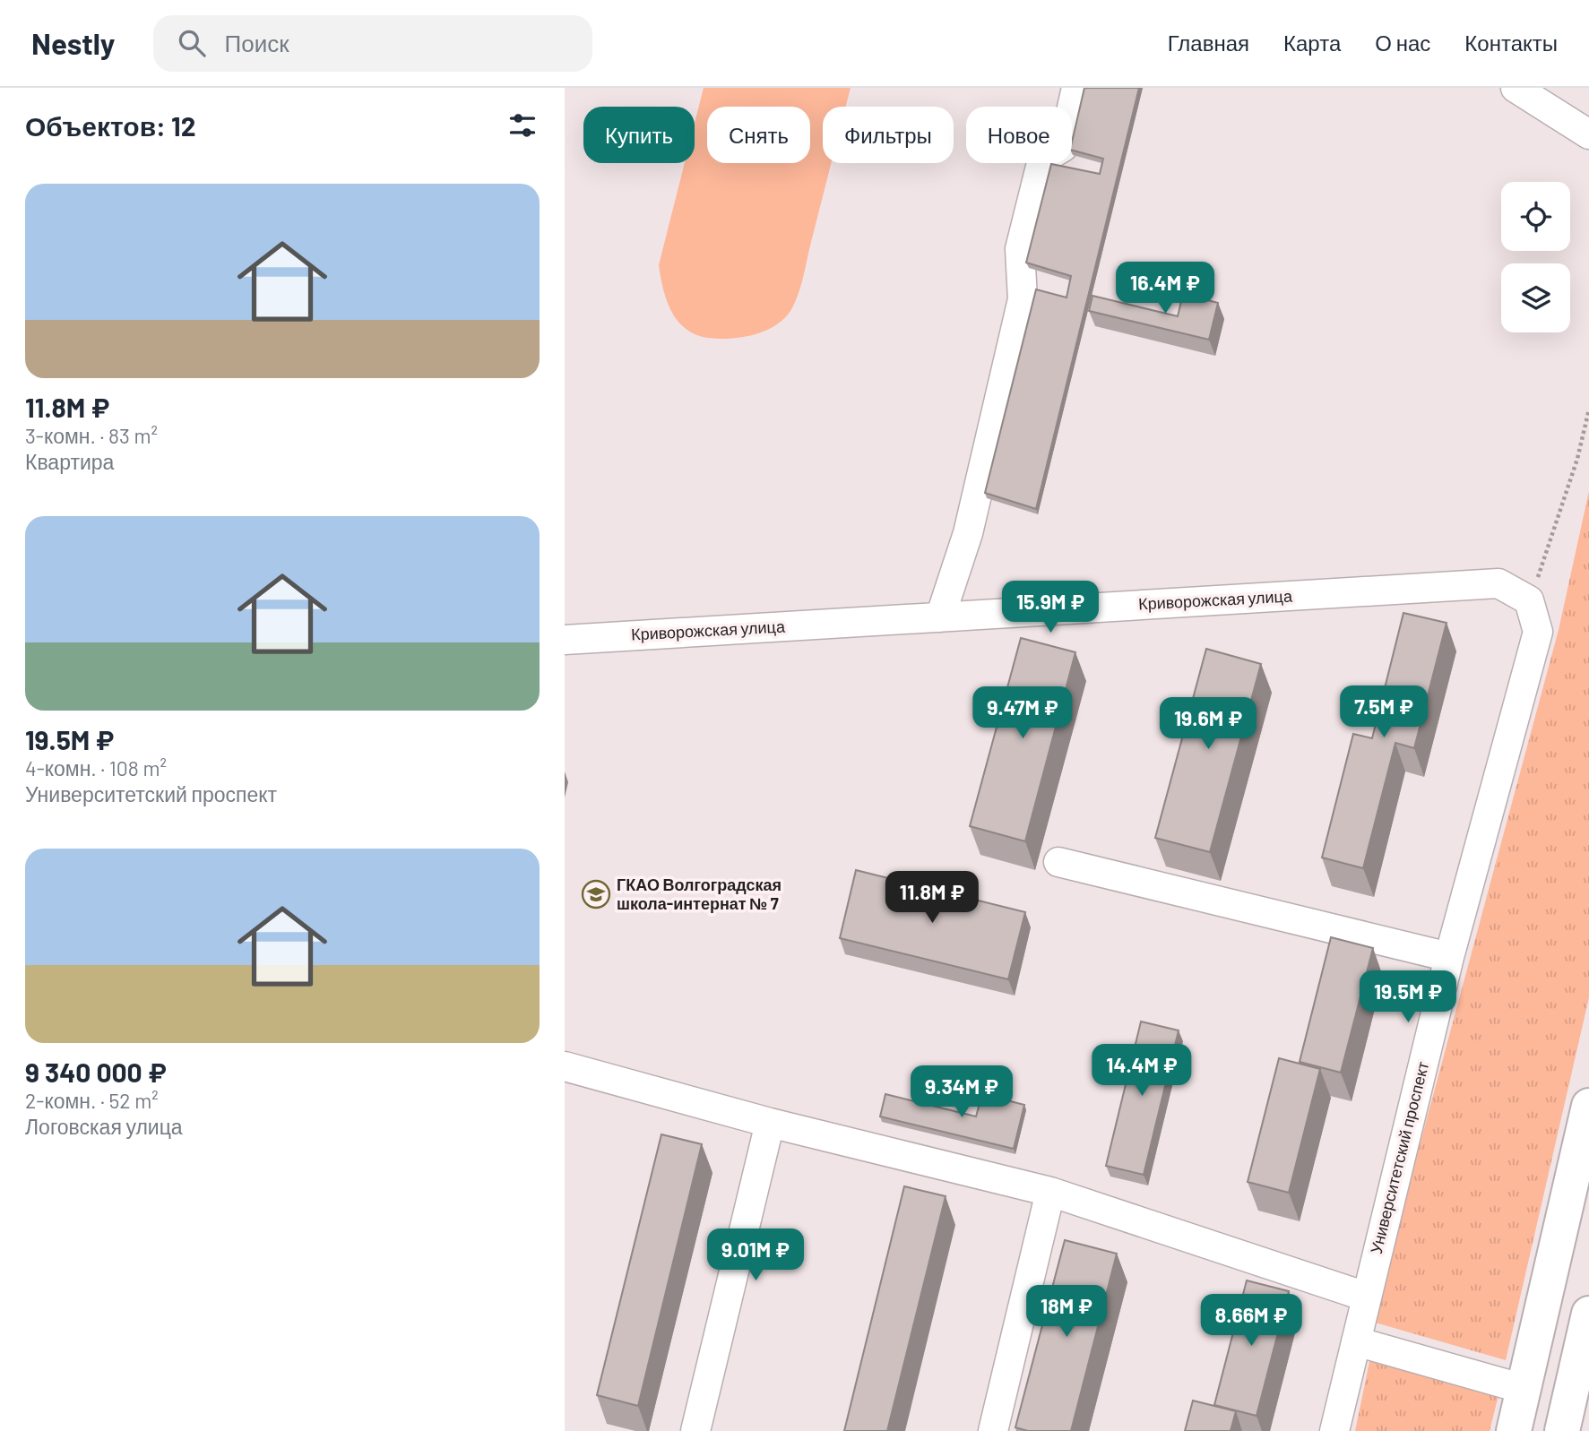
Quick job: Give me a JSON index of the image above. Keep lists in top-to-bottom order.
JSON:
{
  "streets": {
    "street": ["Криворожская улица", "Университетский проспект"]
  },
  "crossings": [
    ["Криворожская улица", "Университетский проспект"]
  ],
  "places": {
    "school or university": ["ГКАО Волгоградская школа-интернат № 7"]
  },
  "page": {
    "header": "Nestly",
    "search": "Поиск",
    "nav": [
      "Главная",
      "Карта",
      "О нас",
      "Контакты"
    ],
    "heading": "Объектов: 12",
    "chip": [
      "Купить",
      "Снять",
      "Фильтры",
      "Новое"
    ],
    "list": [
      {
        "name": "11.8M ₽",
        "note": "3-комн. · 83 m² · Квартира"
      },
      {
        "name": "19.5M ₽",
        "note": "4-комн. · 108 m² · Университетский проспект"
      },
      {
        "name": "9 340 000 ₽",
        "note": "2-комн. · 52 m² · Логовская улица"
      }
    ],
    "price": [
      "16.4M ₽",
      "15.9M ₽",
      "7.5M ₽",
      "9.47M ₽",
      "19.6M ₽",
      "11.8M ₽",
      "19.5M ₽",
      "14.4M ₽",
      "9.34M ₽",
      "9.01M ₽",
      "18M ₽",
      "8.66M ₽"
    ]
  }
}
